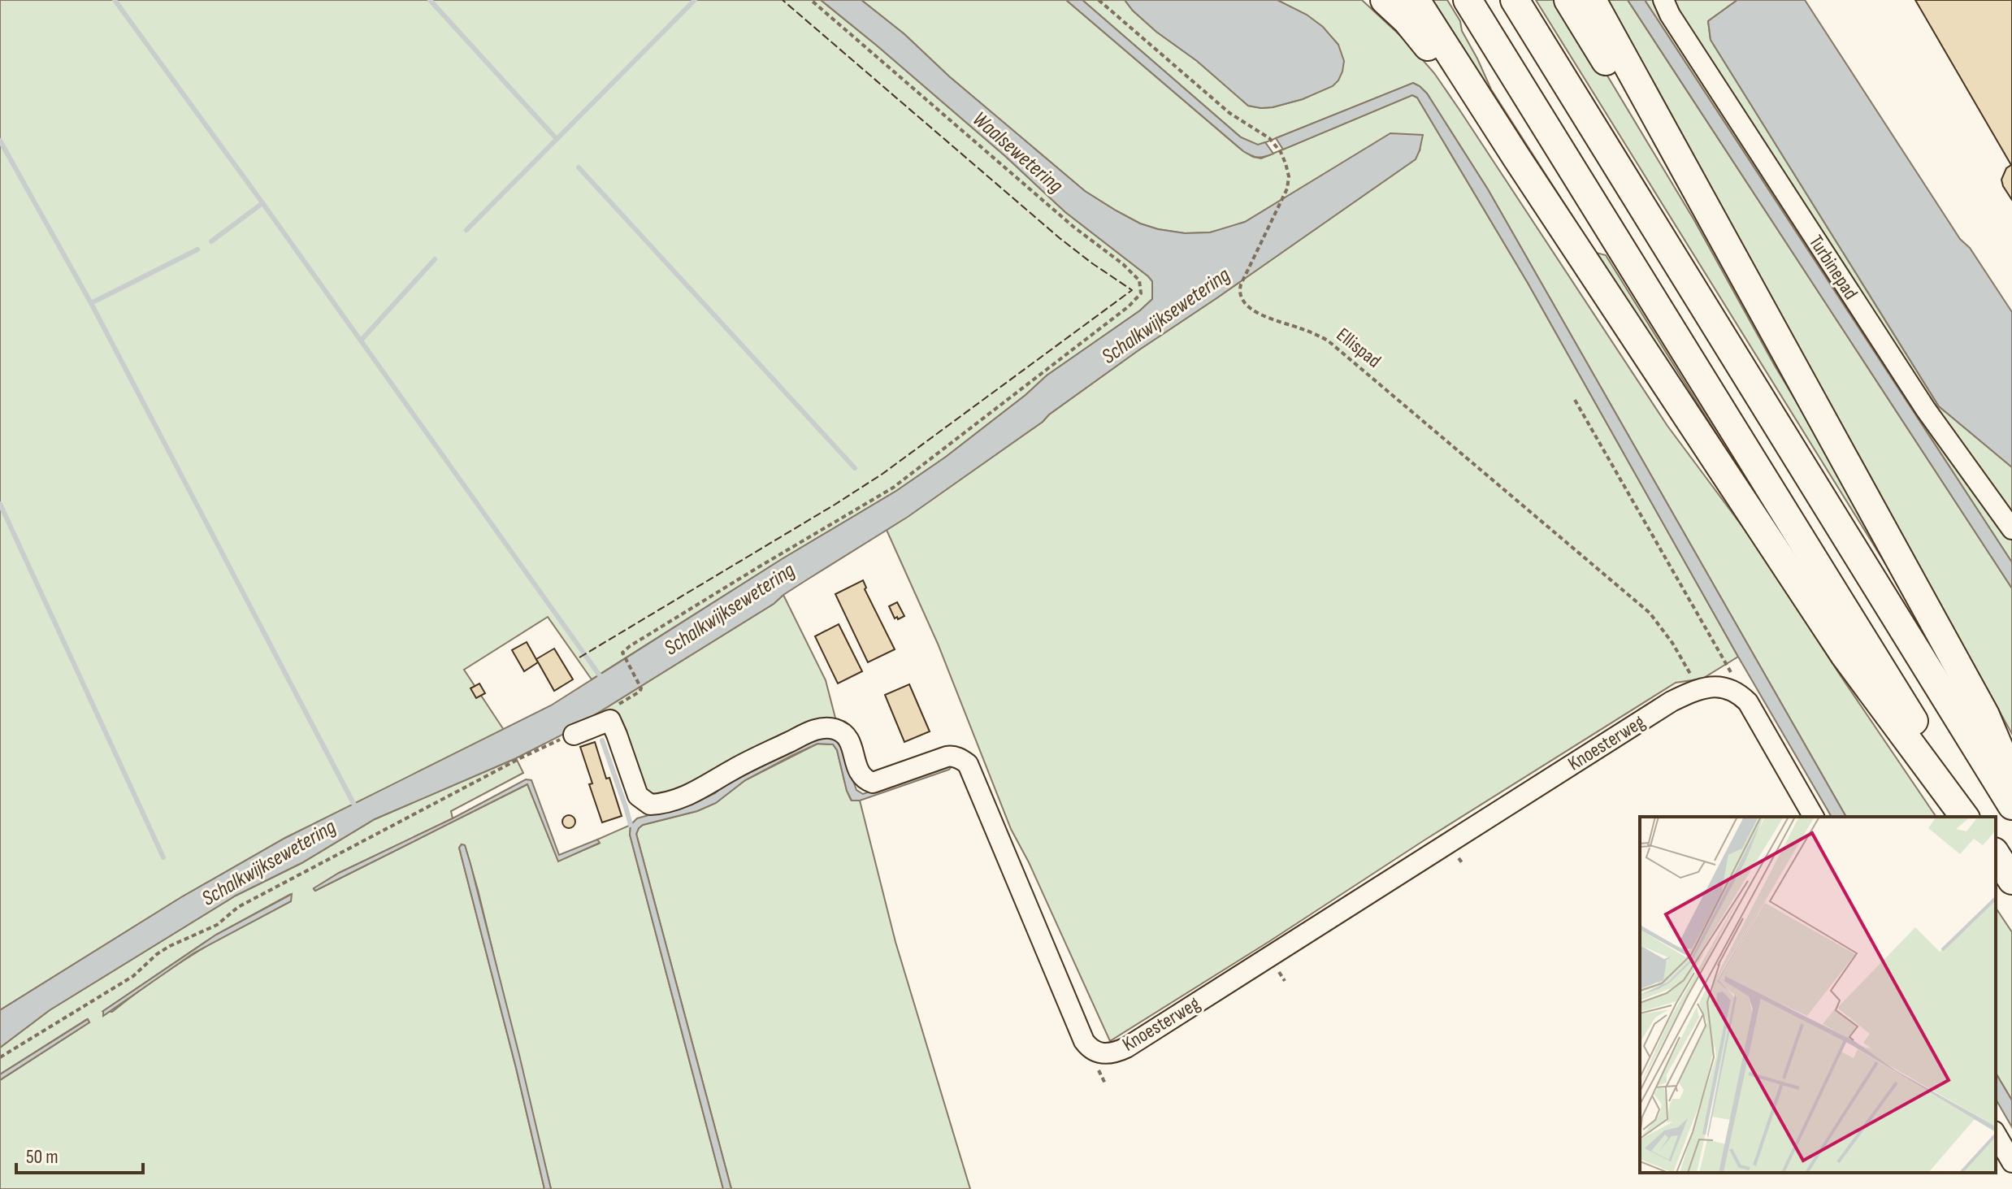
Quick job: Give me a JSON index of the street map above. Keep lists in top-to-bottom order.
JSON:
{
  "streets": {
    "street": ["Turbinepad", "Knoesterweg"],
    "path": ["Ellispad"]
  },
  "crossings": [
    ["Ellispad", "Knoesterweg"]
  ],
  "water": ["Waalsewetering", "Schalkwijksewetering"],
  "scale_bar": "50 m"
}
